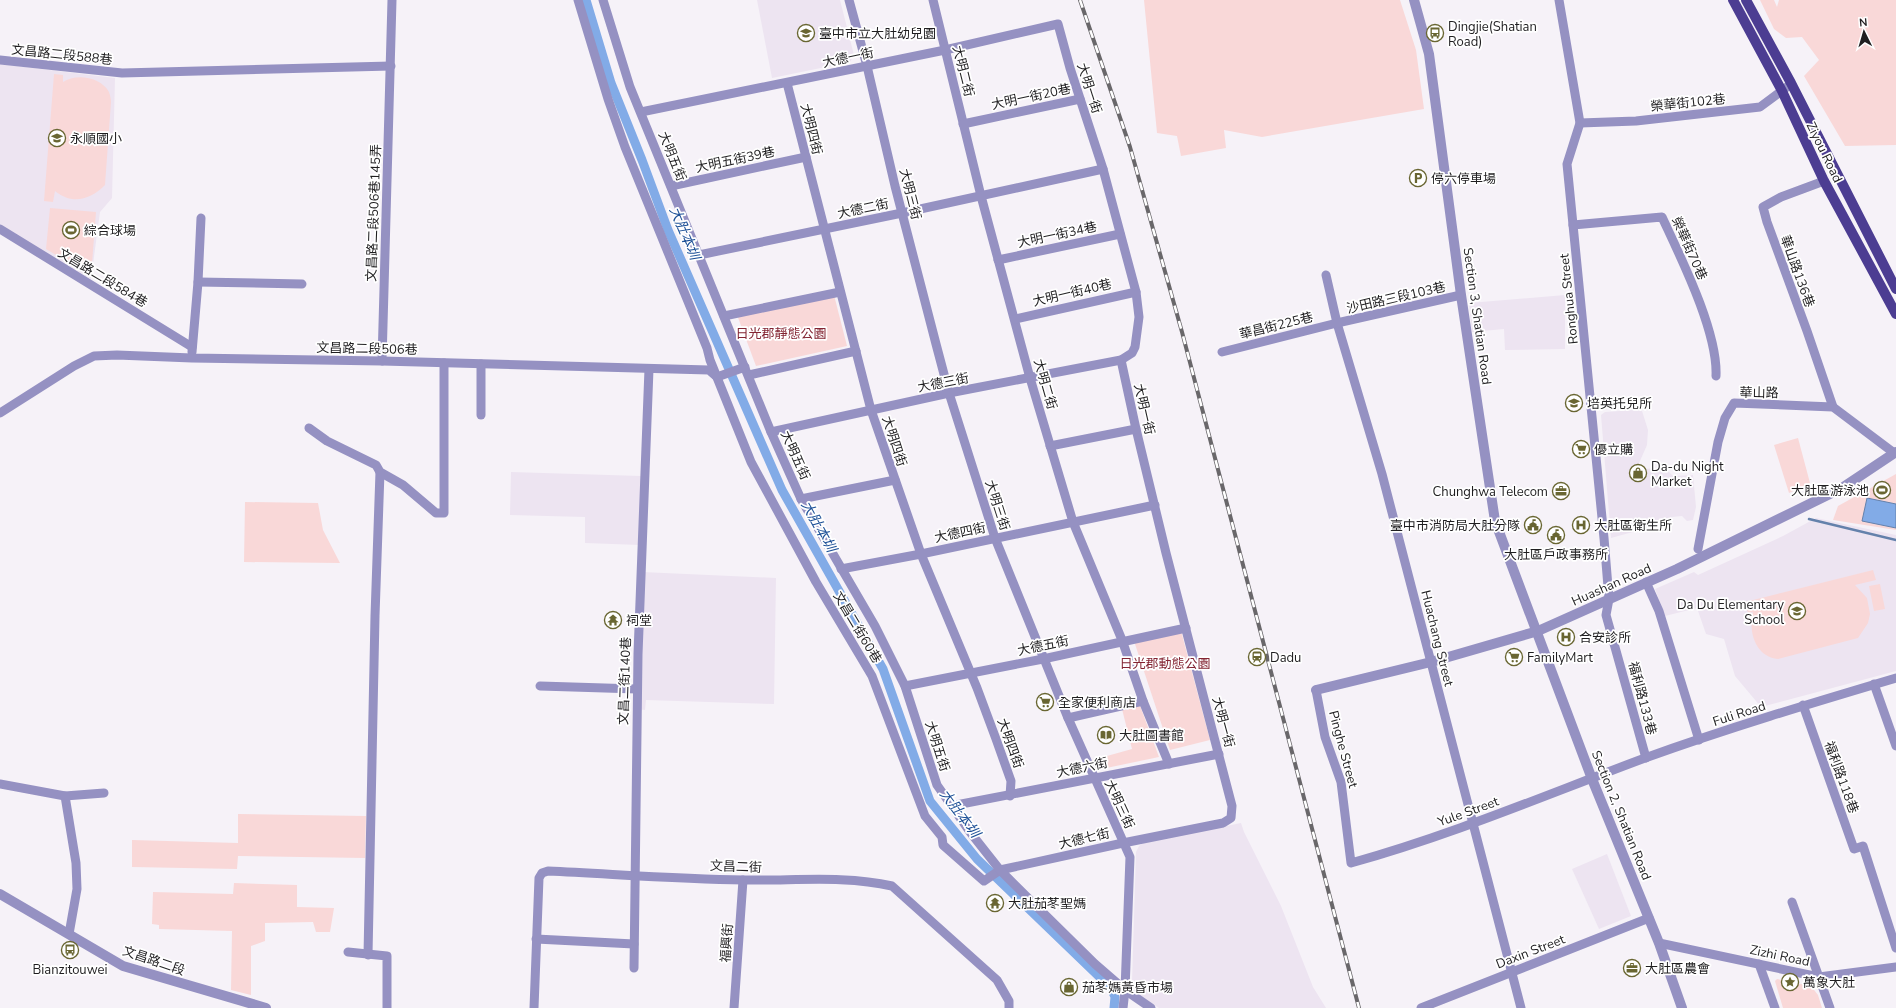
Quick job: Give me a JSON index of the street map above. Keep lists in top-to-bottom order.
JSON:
{
  "streets": {
    "main road": ["Ziyou Road"],
    "street": [
      "文昌路二段588巷",
      "大德一街",
      "大明二街",
      "大明一街",
      "大明一街20巷",
      "榮華街102巷",
      "大明四街",
      "大明五街",
      "大明五街39巷",
      "大明三街",
      "大德二街",
      "文昌路二段506巷145弄",
      "大明一街34巷",
      "榮華街70巷",
      "華山路136巷",
      "文昌路二段584巷",
      "大明一街40巷",
      "沙田路三段103巷",
      "Ronghua Street",
      "Section 3, Shatian Road",
      "華昌街225巷",
      "文昌路二段506巷",
      "大德三街",
      "華山路",
      "大德四街",
      "Huashan Road",
      "文昌二街60巷",
      "Huachang Street",
      "大德五街",
      "文昌二街140巷",
      "福利路133巷",
      "Fuli Road",
      "Pinghe Street",
      "大德六街",
      "福利路118巷",
      "Yule Street",
      "Section 2, Shatian Road",
      "大德七街",
      "文昌二街",
      "福興街",
      "Daxin Street",
      "Zizhi Road",
      "文昌路二段"
    ]
  },
  "crossings": [
    ["文昌路二段588巷", "文昌路二段506巷145弄"],
    ["大德一街", "大明二街"],
    ["大德一街", "大明一街"],
    ["大德一街", "大明四街"],
    ["大德一街", "大明五街"],
    ["大德一街", "大明三街"],
    ["大明二街", "大明一街20巷"],
    ["大明二街", "大德二街"],
    ["大明二街", "大明一街34巷"],
    ["大明二街", "大明一街40巷"],
    ["大明二街", "大德三街"],
    ["大明二街", "大德四街"],
    ["大明二街", "大德五街"],
    ["大明二街", "大德六街"],
    ["大明一街", "大明一街20巷"],
    ["大明一街", "大德二街"],
    ["大明一街", "大明一街34巷"],
    ["大明一街", "大明一街40巷"],
    ["大明一街", "大德三街"],
    ["大明一街", "大德四街"],
    ["大明一街", "大德五街"],
    ["大明一街", "大德六街"],
    ["大明一街", "大德七街"],
    ["榮華街102巷", "Ziyou Road"],
    ["榮華街102巷", "Ronghua Street"],
    ["大明四街", "大明五街39巷"],
    ["大明四街", "大德二街"],
    ["大明四街", "大德三街"],
    ["大明四街", "大德四街"],
    ["大明四街", "大德五街"],
    ["大明四街", "大德六街"],
    ["Ziyou Road", "華山路136巷"],
    ["大明五街", "大明五街39巷"],
    ["大明五街", "大明三街"],
    ["大明五街", "大德二街"],
    ["大明五街", "大德三街"],
    ["大明五街", "大德四街"],
    ["大明五街", "文昌二街60巷"],
    ["大明五街", "大德五街"],
    ["大明五街", "大德六街"],
    ["大明五街", "大德七街"],
    ["大明三街", "大德二街"],
    ["大明三街", "大德三街"],
    ["大明三街", "大德四街"],
    ["大明三街", "大德五街"],
    ["大明三街", "大德六街"],
    ["大明三街", "大德七街"],
    ["文昌路二段506巷145弄", "文昌路二段506巷"],
    ["榮華街70巷", "Ronghua Street"],
    ["華山路136巷", "華山路"],
    ["沙田路三段103巷", "Section 3, Shatian Road"],
    ["沙田路三段103巷", "華昌街225巷"],
    ["沙田路三段103巷", "Huachang Street"],
    ["Ronghua Street", "Huashan Road"],
    ["Ronghua Street", "福利路133巷"],
    ["Section 3, Shatian Road", "Huashan Road"],
    ["Section 3, Shatian Road", "Section 2, Shatian Road"],
    ["華昌街225巷", "Huachang Street"],
    ["文昌路二段506巷", "文昌二街60巷"],
    ["文昌路二段506巷", "文昌二街140巷"],
    ["Huashan Road", "Huachang Street"],
    ["Huashan Road", "福利路133巷"],
    ["Huashan Road", "Pinghe Street"],
    ["Huashan Road", "Section 2, Shatian Road"],
    ["文昌二街60巷", "大德七街"],
    ["Huachang Street", "Yule Street"],
    ["Huachang Street", "Daxin Street"],
    ["文昌二街140巷", "文昌二街"],
    ["福利路133巷", "Fuli Road"],
    ["Fuli Road", "福利路118巷"],
    ["Fuli Road", "Yule Street"],
    ["Fuli Road", "Section 2, Shatian Road"],
    ["Pinghe Street", "Yule Street"],
    ["Yule Street", "Section 2, Shatian Road"],
    ["Section 2, Shatian Road", "Daxin Street"],
    ["Section 2, Shatian Road", "Zizhi Road"],
    ["文昌二街", "福興街"]
  ],
  "water": ["大肚本圳"],
  "parks": ["日光郡靜態公園", "日光郡動態公園"],
  "places": {
    "school or university": [
      "臺中市立大肚幼兒園",
      "永順國小",
      "培英托兒所",
      "Da Du Elementary School"
    ],
    "bus stop": ["Dingjie(Shatian Road)", "Bianzitouwei"],
    "parking": ["停六停車場"],
    "sports": ["綜合球場", "大肚區游泳池"],
    "supermarket": ["優立購", "FamilyMart", "全家便利商店"],
    "shop": ["Da-du Night Market", "茄苳媽黃昏市場"],
    "office": ["Chunghwa Telecom", "大肚區農會"],
    "public building": ["臺中市消防局大肚分隊", "大肚區戶政事務所"],
    "hospital": ["大肚區衛生所", "合安診所"],
    "temple": ["祠堂", "大肚茄苳聖媽"],
    "station": ["Dadu"],
    "library": ["大肚圖書館"],
    "place": ["萬象大肚"]
  },
  "north": "top"
}
